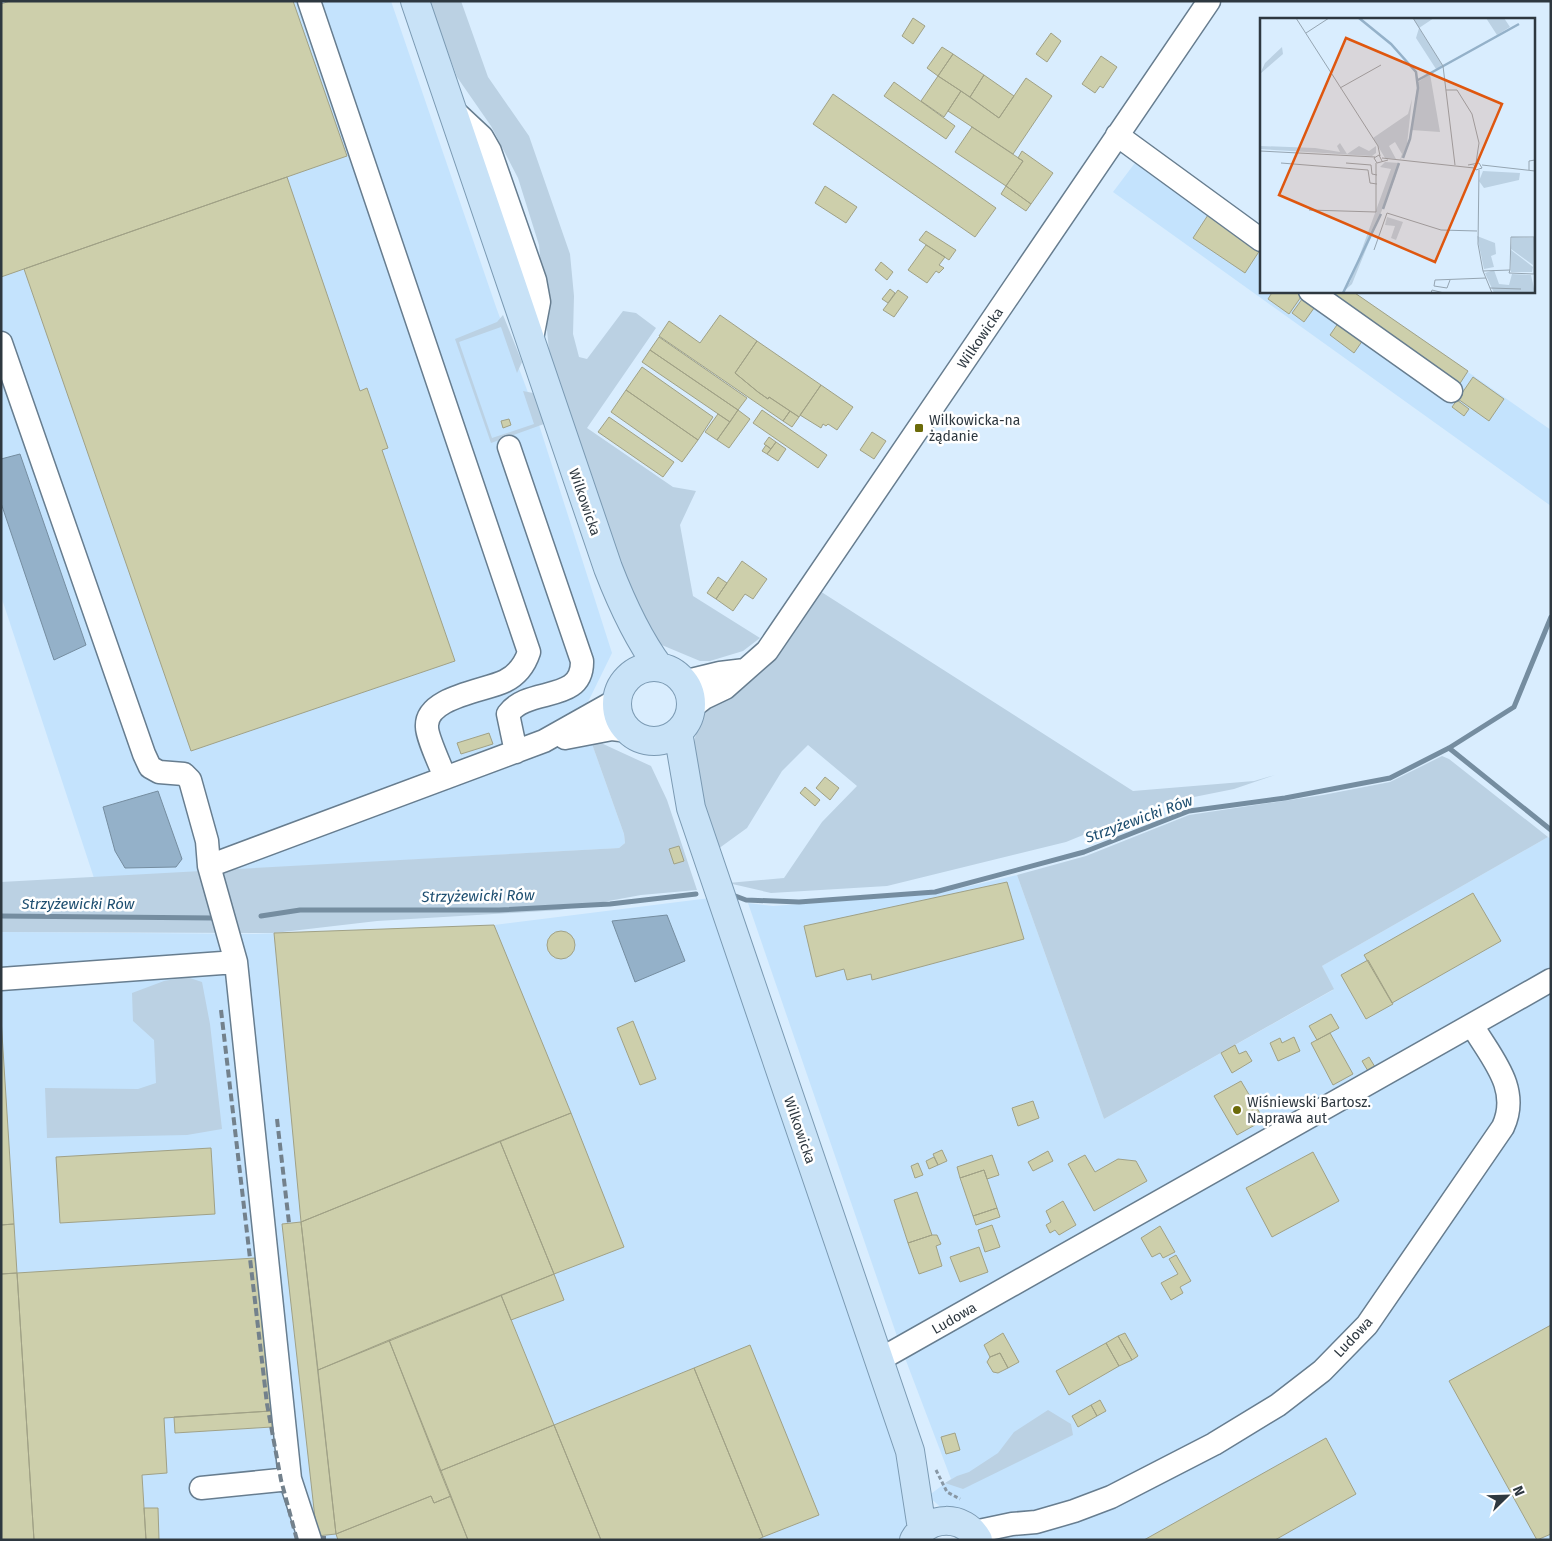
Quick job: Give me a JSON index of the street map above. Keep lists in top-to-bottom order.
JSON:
{
  "streets": {
    "main road": ["Wilkowicka"],
    "street": ["Ludowa"]
  },
  "crossings": [
    ["Wilkowicka", "Ludowa"]
  ],
  "water": ["Strzyżewicki Rów"],
  "places": {
    "transit": ["Wilkowicka-na żądanie"],
    "other": ["Wiśniewski Bartosz. Naprawa aut"]
  },
  "north": "top right"
}
